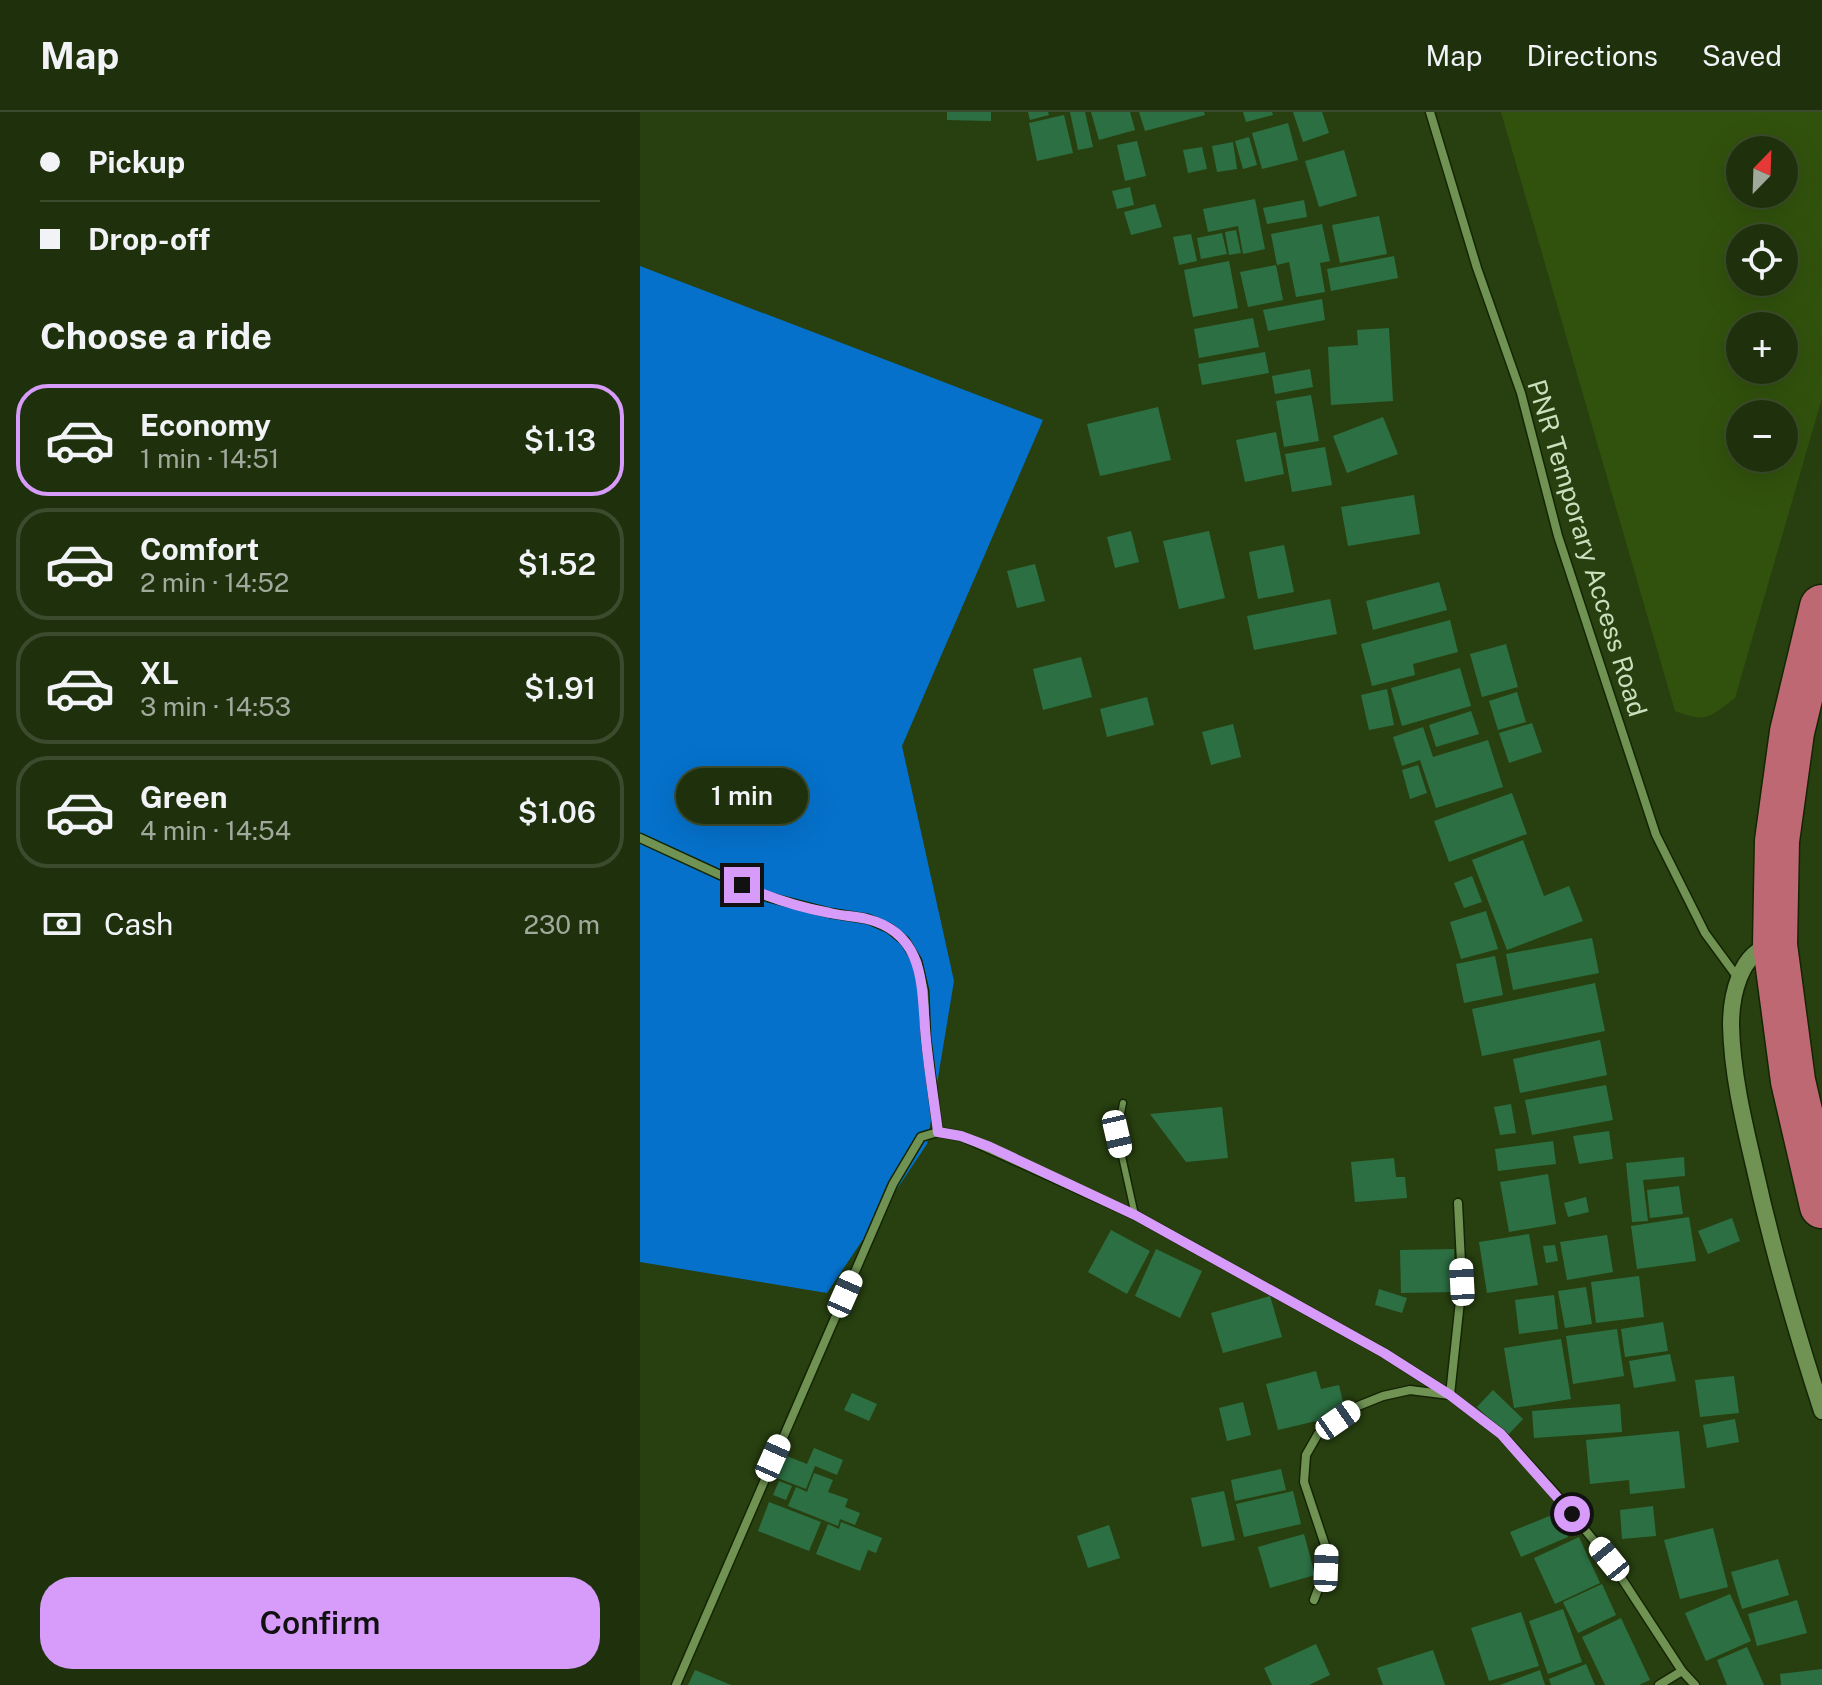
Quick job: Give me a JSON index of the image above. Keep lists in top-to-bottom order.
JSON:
{
  "streets": {
    "street": ["PNR Temporary Access Road"]
  },
  "north": "top right",
  "page": {
    "header": "Map",
    "nav": ["Map", "Directions", "Saved"],
    "banner": ["Pickup", "Drop-off"],
    "map_buttons": ["+", "−"],
    "heading": "Choose a ride",
    "list": [
      {
        "name": "Economy",
        "note": "1 min · 14:51",
        "value": "$1.13"
      },
      {
        "name": "Comfort",
        "note": "2 min · 14:52",
        "value": "$1.52"
      },
      {
        "name": "XL",
        "note": "3 min · 14:53",
        "value": "$1.91"
      },
      {
        "name": "Green",
        "note": "4 min · 14:54",
        "value": "$1.06"
      }
    ],
    "bubble": "1 min",
    "pay": ["Cash", "230 m"],
    "buttons": "Confirm"
  }
}
